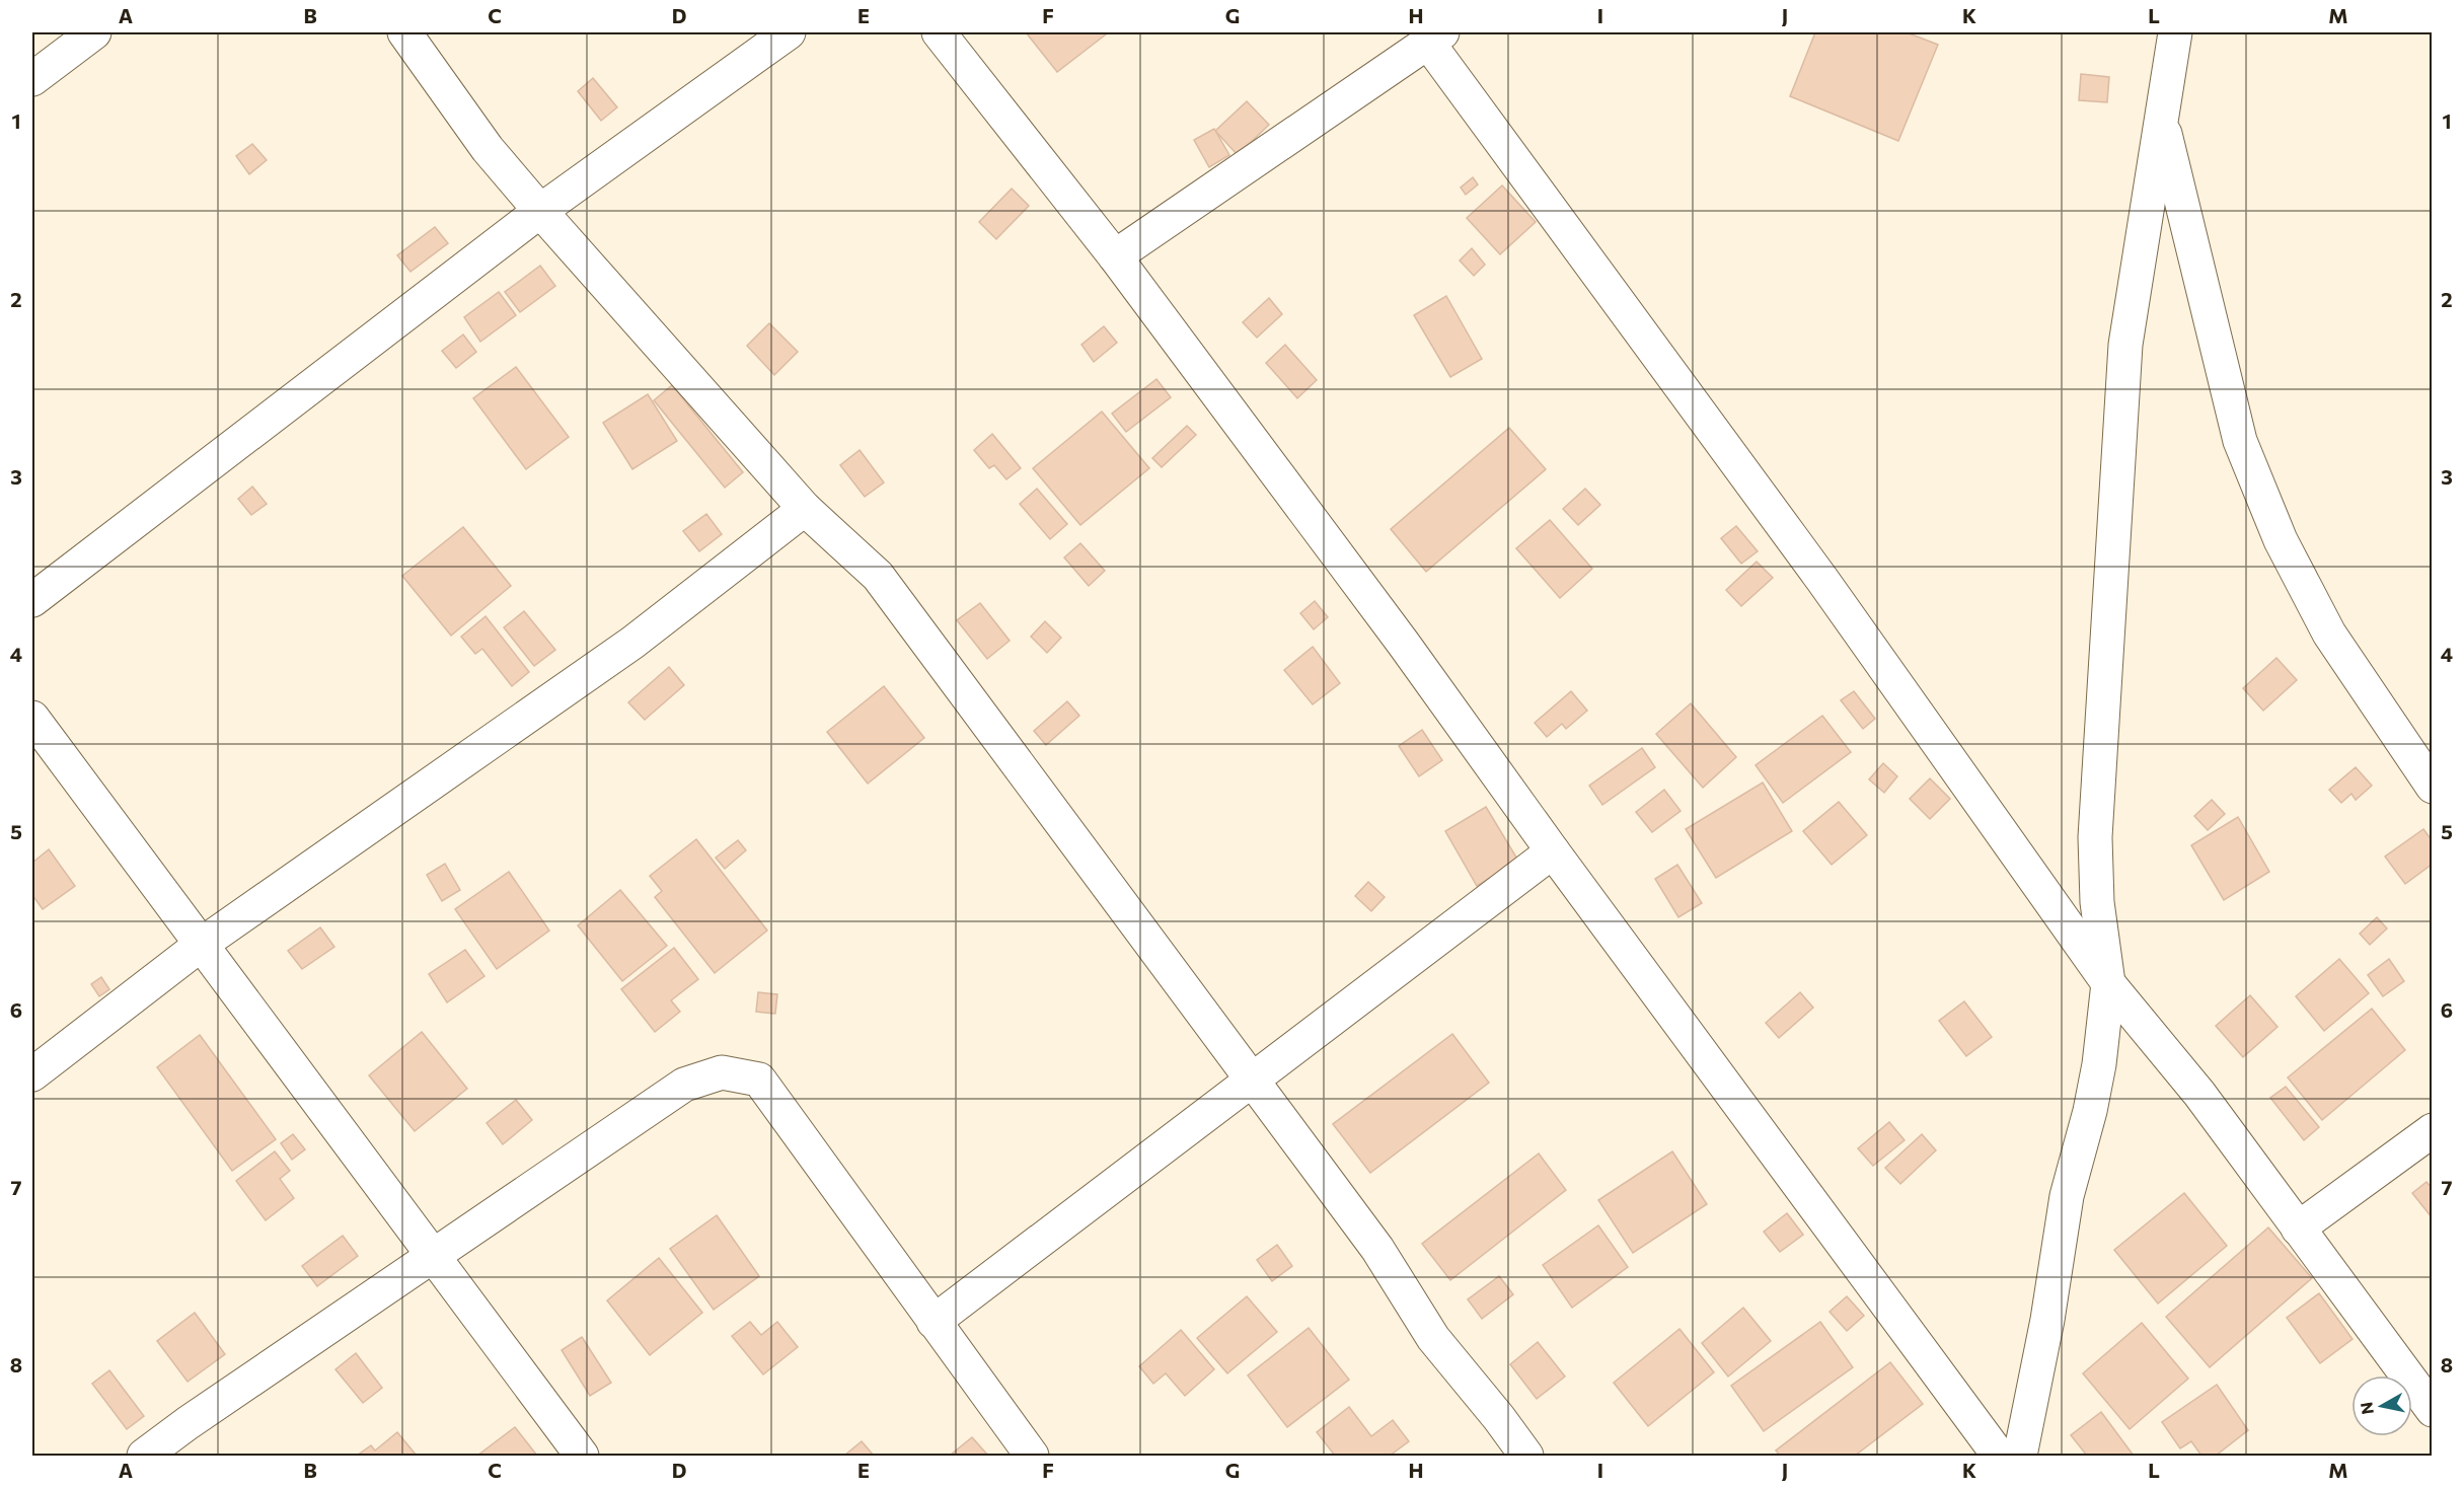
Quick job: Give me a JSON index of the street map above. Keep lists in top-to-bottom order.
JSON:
{
  "north": "left",
  "grid": {
    "columns": [
      "A",
      "B",
      "C",
      "D",
      "E",
      "F",
      "G",
      "H",
      "I",
      "J",
      "K",
      "L",
      "M"
    ],
    "rows": [
      "1",
      "2",
      "3",
      "4",
      "5",
      "6",
      "7",
      "8"
    ]
  }
}
